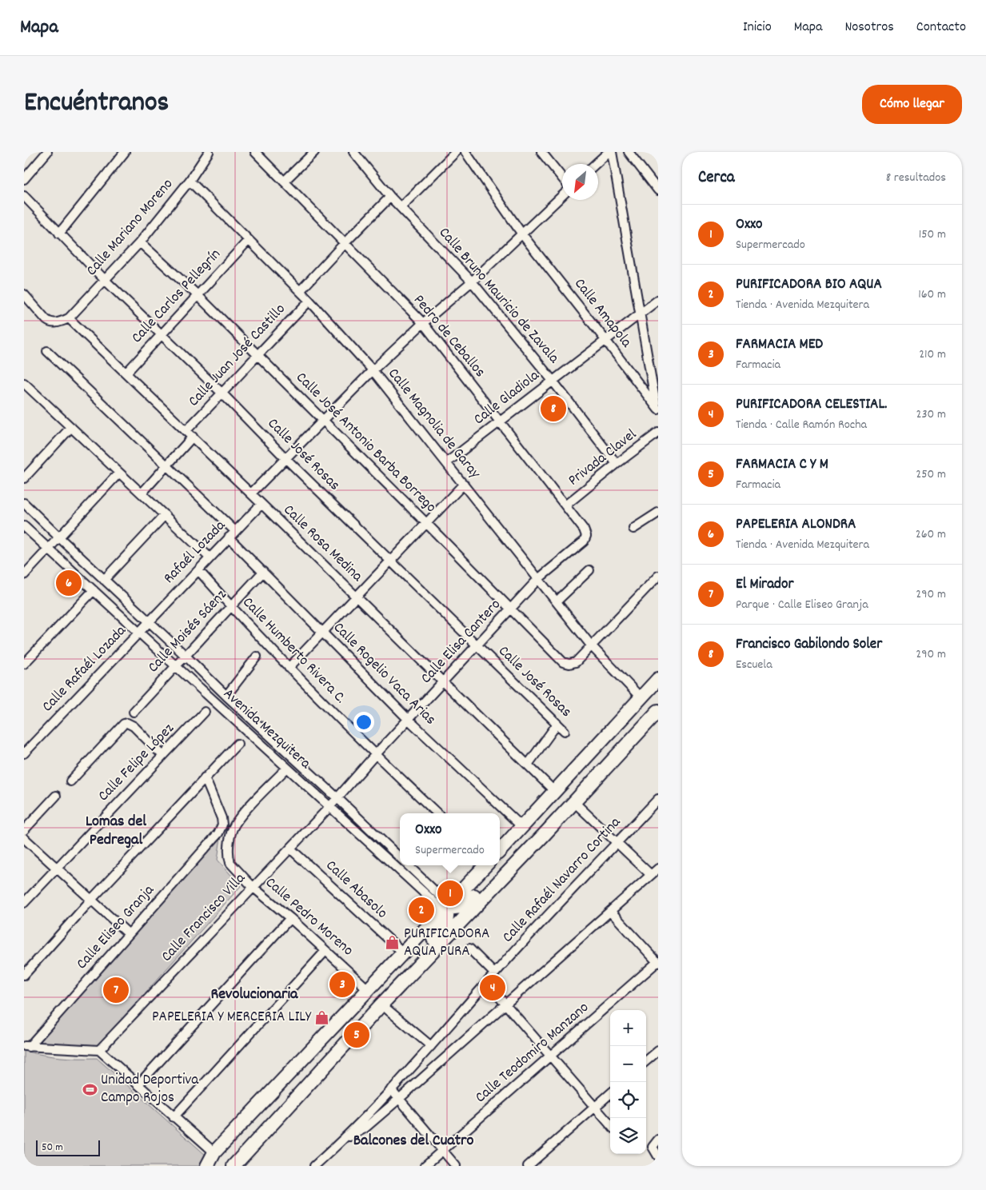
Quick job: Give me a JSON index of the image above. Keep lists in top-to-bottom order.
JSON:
{
  "streets": {
    "street": [
      "Calle Mariano Moreno",
      "Calle Bruno Mauricio de Zavala",
      "Calle Carlos Pellegrín",
      "Calle Amapola",
      "Pedro de Ceballos",
      "Calle Juan José Castillo",
      "Calle Gladiola",
      "Calle Magnolia de Garay",
      "Calle José Antonio Barba Borrego",
      "Calle José Rosas",
      "Privada Clavel",
      "Calle Rosa Medina",
      "Rafaél Lozada",
      "Calle Moisés Sáenz",
      "Calle Elisa Cantero",
      "Calle Humberto Rivera C.",
      "Calle Rafaél Lozada",
      "Calle Rogelio Vaca Arias",
      "Avenida Mezquitera",
      "Calle Felipe López",
      "Calle Rafaél Navarro Cortina",
      "Calle Abasolo",
      "Calle Pedro Moreno",
      "Calle Francisco Villa",
      "Calle Eliseo Granja",
      "Calle Teodomiro Manzano"
    ]
  },
  "crossings": [
    ["Calle Mariano Moreno", "Calle Magnolia de Garay"],
    ["Calle Mariano Moreno", "Calle José Antonio Barba Borrego"],
    ["Calle Mariano Moreno", "Calle José Rosas"],
    ["Calle Mariano Moreno", "Calle Rosa Medina"],
    ["Calle Bruno Mauricio de Zavala", "Calle Gladiola"],
    ["Calle Bruno Mauricio de Zavala", "Privada Clavel"],
    ["Calle Carlos Pellegrín", "Calle Magnolia de Garay"],
    ["Calle Carlos Pellegrín", "Calle José Antonio Barba Borrego"],
    ["Calle Carlos Pellegrín", "Calle José Rosas"],
    ["Calle Carlos Pellegrín", "Calle Rosa Medina"],
    ["Calle Amapola", "Calle Gladiola"],
    ["Pedro de Ceballos", "Calle Gladiola"],
    ["Pedro de Ceballos", "Privada Clavel"],
    ["Pedro de Ceballos", "Calle Elisa Cantero"],
    ["Calle Juan José Castillo", "Calle Magnolia de Garay"],
    ["Calle Juan José Castillo", "Calle José Antonio Barba Borrego"],
    ["Calle Juan José Castillo", "Calle José Rosas"],
    ["Calle Juan José Castillo", "Calle Rosa Medina"],
    ["Calle Gladiola", "Calle Magnolia de Garay"],
    ["Calle Magnolia de Garay", "Calle José Antonio Barba Borrego"],
    ["Calle Magnolia de Garay", "Calle Elisa Cantero"],
    ["Calle José Antonio Barba Borrego", "Calle Elisa Cantero"],
    ["Calle José Rosas", "Calle Elisa Cantero"],
    ["Calle Rosa Medina", "Rafaél Lozada"],
    ["Calle Rosa Medina", "Calle Elisa Cantero"],
    ["Rafaél Lozada", "Calle Humberto Rivera C."],
    ["Rafaél Lozada", "Calle Rafaél Lozada"],
    ["Rafaél Lozada", "Calle Rogelio Vaca Arias"],
    ["Rafaél Lozada", "Avenida Mezquitera"],
    ["Calle Moisés Sáenz", "Calle Humberto Rivera C."],
    ["Calle Moisés Sáenz", "Calle Rogelio Vaca Arias"],
    ["Calle Moisés Sáenz", "Avenida Mezquitera"],
    ["Calle Elisa Cantero", "Calle Humberto Rivera C."],
    ["Calle Elisa Cantero", "Calle Rogelio Vaca Arias"],
    ["Calle Elisa Cantero", "Avenida Mezquitera"],
    ["Calle Elisa Cantero", "Calle Francisco Villa"],
    ["Calle Rafaél Lozada", "Avenida Mezquitera"],
    ["Avenida Mezquitera", "Calle Pedro Moreno"],
    ["Avenida Mezquitera", "Calle Francisco Villa"],
    ["Calle Abasolo", "Calle Francisco Villa"],
    ["Calle Pedro Moreno", "Calle Francisco Villa"]
  ],
  "districts": ["Lomas del Pedregal", "Revolucionaria", "Balcones del Cuatro"],
  "places": {
    "shop": ["PURIFICADORA AQUA PURA", "PAPELERIA Y MERCERIA LILY"],
    "sports": ["Unidad Deportiva Campo Rojos"]
  },
  "scale_bar": "50 m",
  "north": "bottom left",
  "page": {
    "header": "Mapa",
    "nav": [
      "Inicio",
      "Mapa",
      "Nosotros",
      "Contacto"
    ],
    "title": "Encuéntranos",
    "buttons": "Cómo llegar",
    "heading": ["Cerca", "8 resultados"],
    "list": [
      {
        "mark": "1",
        "name": "Oxxo",
        "note": "Supermercado",
        "value": "150 m"
      },
      {
        "mark": "2",
        "name": "PURIFICADORA BIO AQUA",
        "note": "Tienda · Avenida Mezquitera",
        "value": "160 m"
      },
      {
        "mark": "3",
        "name": "FARMACIA MED",
        "note": "Farmacia",
        "value": "210 m"
      },
      {
        "mark": "4",
        "name": "PURIFICADORA CELESTIAL.",
        "note": "Tienda · Calle Ramón Rocha",
        "value": "230 m"
      },
      {
        "mark": "5",
        "name": "FARMACIA C Y M",
        "note": "Farmacia",
        "value": "250 m"
      },
      {
        "mark": "6",
        "name": "PAPELERIA ALONDRA",
        "note": "Tienda · Avenida Mezquitera",
        "value": "260 m"
      },
      {
        "mark": "7",
        "name": "El Mirador",
        "note": "Parque · Calle Eliseo Granja",
        "value": "290 m"
      },
      {
        "mark": "8",
        "name": "Francisco Gabilondo Soler",
        "note": "Escuela",
        "value": "290 m"
      }
    ],
    "pins": [
      "8",
      "6",
      "1",
      "2",
      "3",
      "4",
      "7",
      "5"
    ],
    "popup": ["Oxxo", "Supermercado"],
    "map_buttons": ["+", "−"],
    "scale": "50 m"
  }
}
